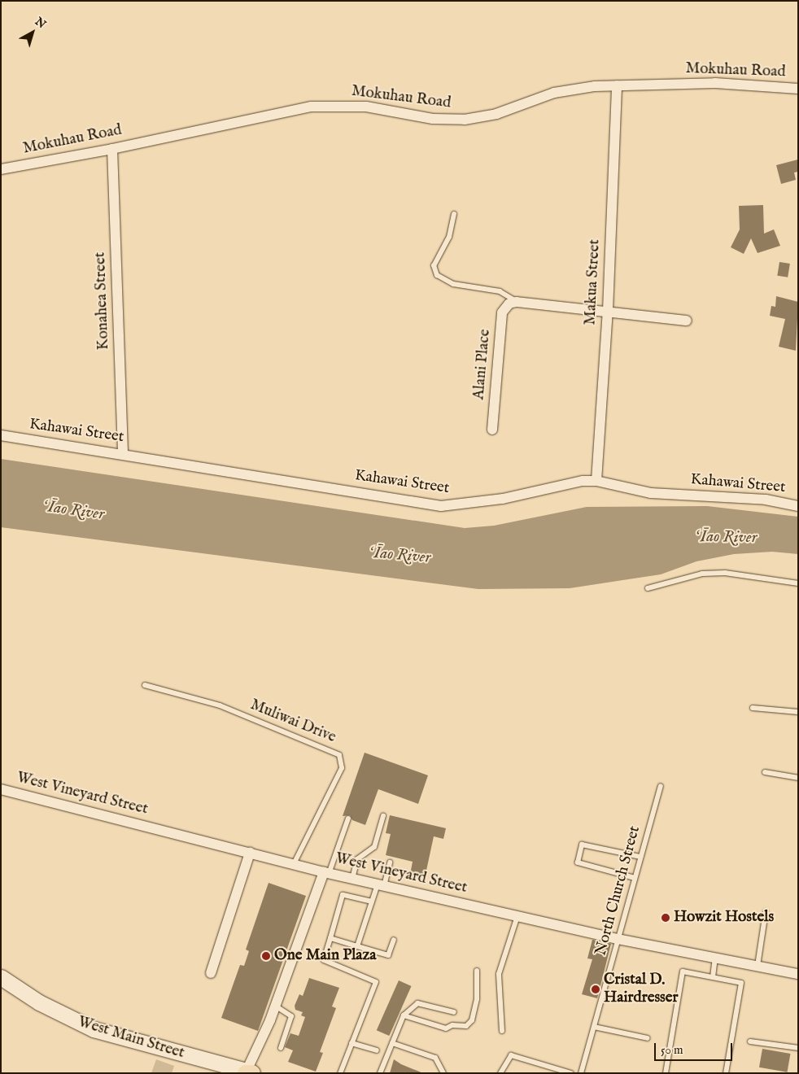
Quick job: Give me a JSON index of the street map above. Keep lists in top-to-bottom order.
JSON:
{
  "streets": {
    "street": [
      "Mokuhau Road",
      "Makua Street",
      "Konahea Street",
      "Alani Place",
      "Kahawai Street",
      "West Vineyard Street",
      "West Main Street"
    ],
    "lane": ["Muliwai Drive", "North Church Street"]
  },
  "crossings": [
    ["Mokuhau Road", "Makua Street"],
    ["Mokuhau Road", "Konahea Street"],
    ["Makua Street", "Kahawai Street"],
    ["Konahea Street", "Kahawai Street"],
    ["Muliwai Drive", "West Vineyard Street"],
    ["West Vineyard Street", "North Church Street"]
  ],
  "water": ["ʻĪao River"],
  "places": ["Howzit Hostels", "One Main Plaza", "Cristal D. Hairdresser"],
  "scale_bar": "50 m",
  "north": "top right"
}
